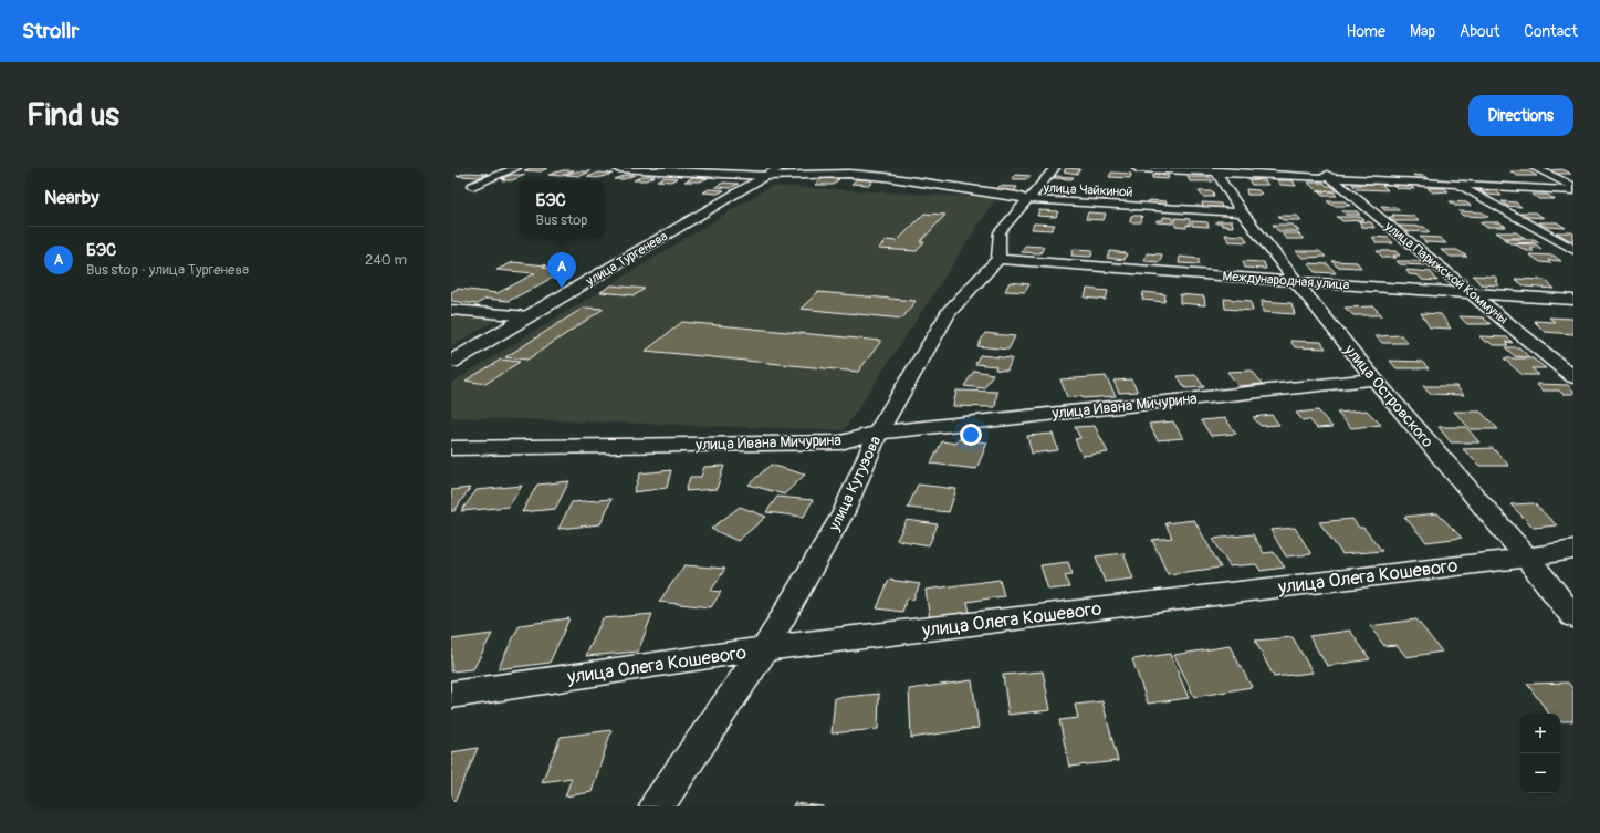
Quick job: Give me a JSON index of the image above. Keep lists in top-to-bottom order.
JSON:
{
  "streets": {
    "street": [
      "улица Чайкиной",
      "улица Тургенева",
      "улица Парижской Коммуны",
      "Международная улица",
      "улица Островского",
      "улица Ивана Мичурина",
      "улица Кутузова",
      "улица Олега Кошевого"
    ]
  },
  "crossings": [
    ["улица Чайкиной", "улица Тургенева"],
    ["улица Чайкиной", "улица Островского"],
    ["улица Парижской Коммуны", "Международная улица"],
    ["Международная улица", "улица Островского"],
    ["Международная улица", "улица Кутузова"],
    ["улица Островского", "улица Ивана Мичурина"],
    ["улица Островского", "улица Олега Кошевого"],
    ["улица Ивана Мичурина", "улица Кутузова"],
    ["улица Кутузова", "улица Олега Кошевого"]
  ],
  "page": {
    "header": "Strollr",
    "nav": [
      "Home",
      "Map",
      "About",
      "Contact"
    ],
    "buttons": "Directions",
    "title": "Find us",
    "heading": "Nearby",
    "popup": ["БЭС", "Bus stop"],
    "list": [
      {
        "mark": "A",
        "name": "БЭС",
        "note": "Bus stop · улица Тургенева",
        "value": "240 m"
      }
    ],
    "pins": "A",
    "map_buttons": ["+", "−"]
  }
}
